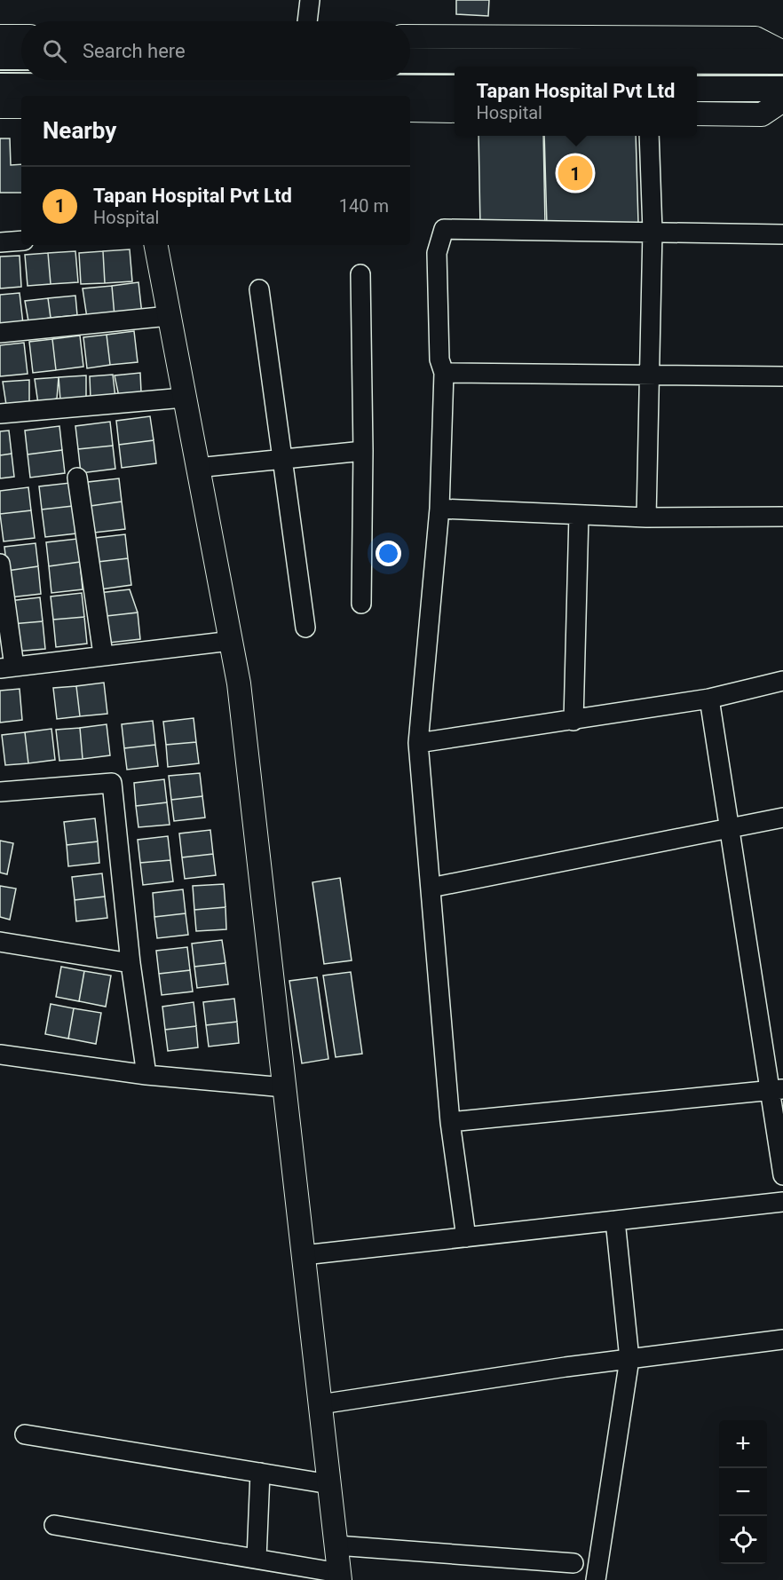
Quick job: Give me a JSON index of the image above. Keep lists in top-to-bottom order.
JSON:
{
  "page": {
    "search": "Search here",
    "popup": ["Tapan Hospital Pvt Ltd", "Hospital"],
    "heading": "Nearby",
    "pins": "1",
    "list": [
      {
        "mark": "1",
        "name": "Tapan Hospital Pvt Ltd",
        "note": "Hospital",
        "value": "140 m"
      }
    ],
    "map_buttons": ["+", "−"]
  }
}
